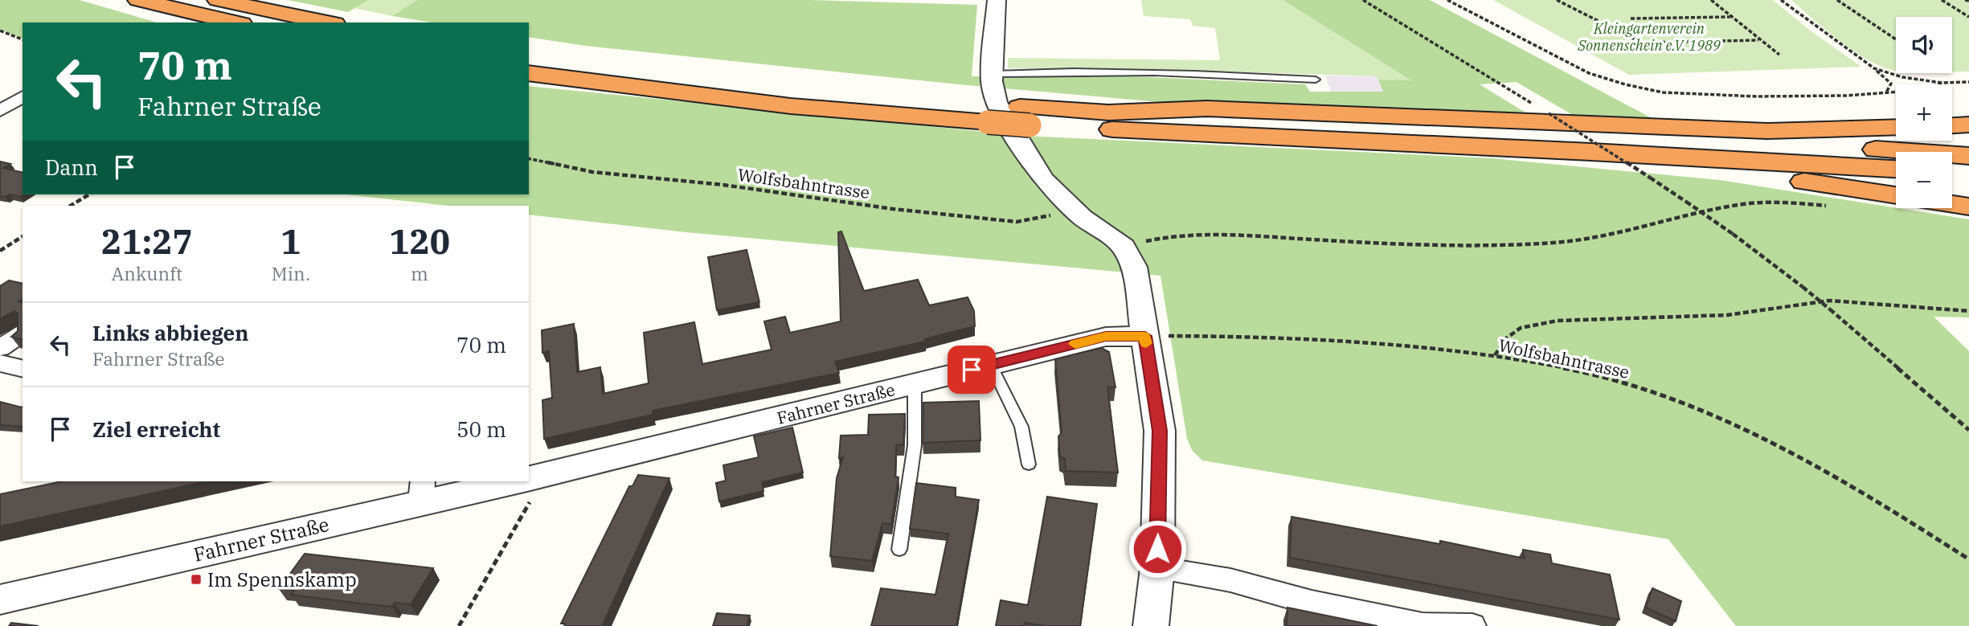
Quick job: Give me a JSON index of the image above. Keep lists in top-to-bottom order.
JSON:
{
  "streets": {
    "street": ["Fahrner Straße"],
    "path": ["Wolfsbahntrasse"]
  },
  "crossings": [
    ["Wolfsbahntrasse", "Fahrner Straße"]
  ],
  "parks": ["Kleingartenverein Sonnenschein e.V. 1989"],
  "places": {
    "transit": ["Im Spennskamp"]
  },
  "page": {
    "map_buttons": ["+", "−"],
    "turn": ["70 m", "Fahrner Straße"],
    "then": "Dann",
    "eta": [
      "21:27",
      "Ankunft",
      "1",
      "Min.",
      "120",
      "m"
    ],
    "list": [
      {
        "name": "Links abbiegen",
        "note": "Fahrner Straße",
        "value": "70 m"
      },
      {
        "name": "Ziel erreicht",
        "value": "50 m"
      }
    ]
  }
}
